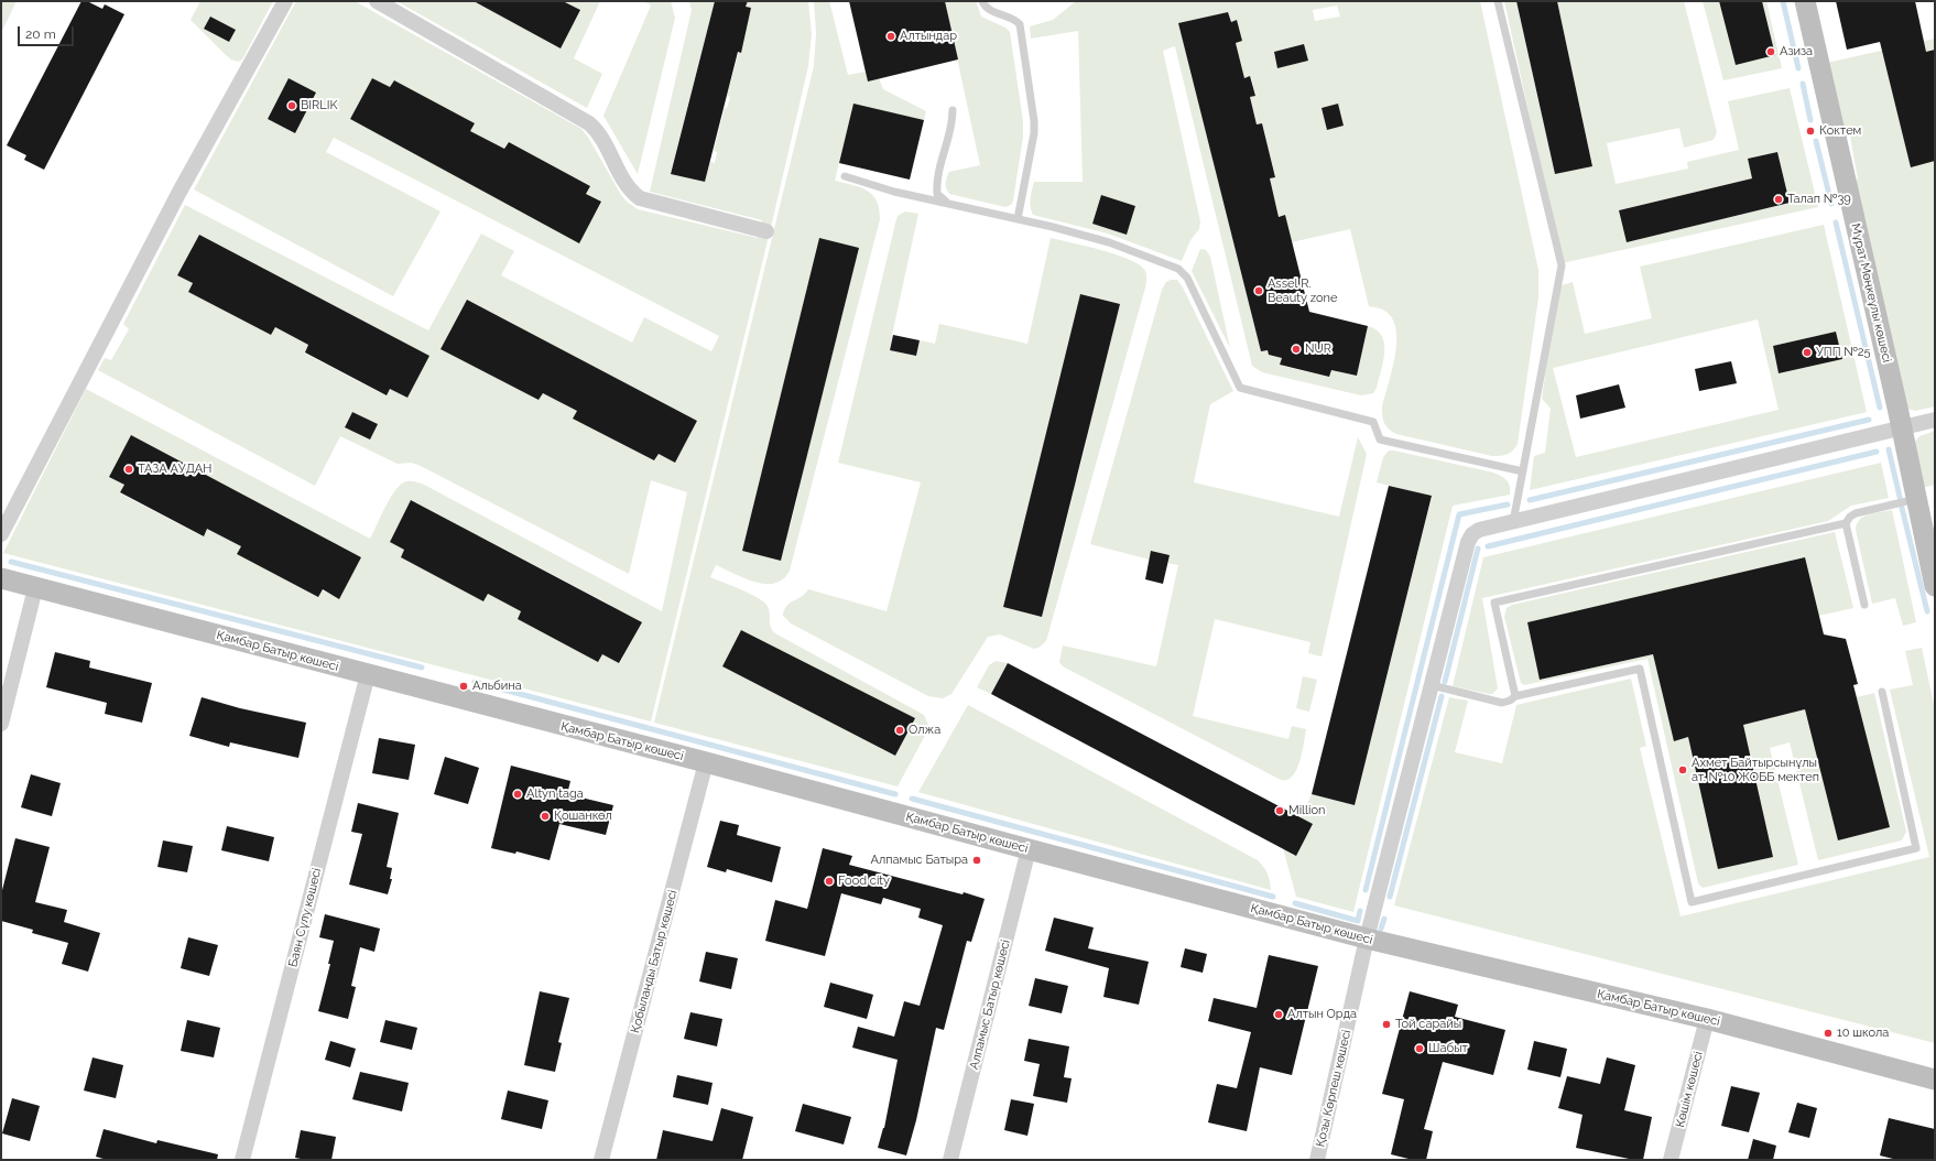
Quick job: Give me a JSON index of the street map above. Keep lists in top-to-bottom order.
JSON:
{
  "streets": {
    "main road": ["Мұрат Мөңкеұлы көшесі", "Қамбар Батыр көшесі"],
    "street": [
      "Баян Сұлу көшесі",
      "Қобыланды Батыр көшесі",
      "Алпамыс Батыр көшесі",
      "Қозы Көрпеш көшесі",
      "Көшім көшесі"
    ]
  },
  "crossings": [
    ["Мұрат Мөңкеұлы көшесі", "Қозы Көрпеш көшесі"],
    ["Қамбар Батыр көшесі", "Баян Сұлу көшесі"],
    ["Қамбар Батыр көшесі", "Қобыланды Батыр көшесі"],
    ["Қамбар Батыр көшесі", "Алпамыс Батыр көшесі"],
    ["Қамбар Батыр көшесі", "Қозы Көрпеш көшесі"],
    ["Қамбар Батыр көшесі", "Көшім көшесі"]
  ],
  "places": [
    "Алтындар",
    "Азиза",
    "BIRLIK",
    "Коктем",
    "Талап №39",
    "Assel R. Beauty zone",
    "NUR",
    "УПП №25",
    "ТАЗА АУДАН",
    "Альбина",
    "Олжа",
    "Ахмет Байтырсынұлы ат. №10 ЖОББ мектеп",
    "Altyn taga",
    "Million",
    "Қошанкөл",
    "Алпамыс Батыра",
    "Food city",
    "Алтын Орда",
    "Той сарайы",
    "10 школа",
    "Шабыт"
  ],
  "scale_bar": "20 m"
}
